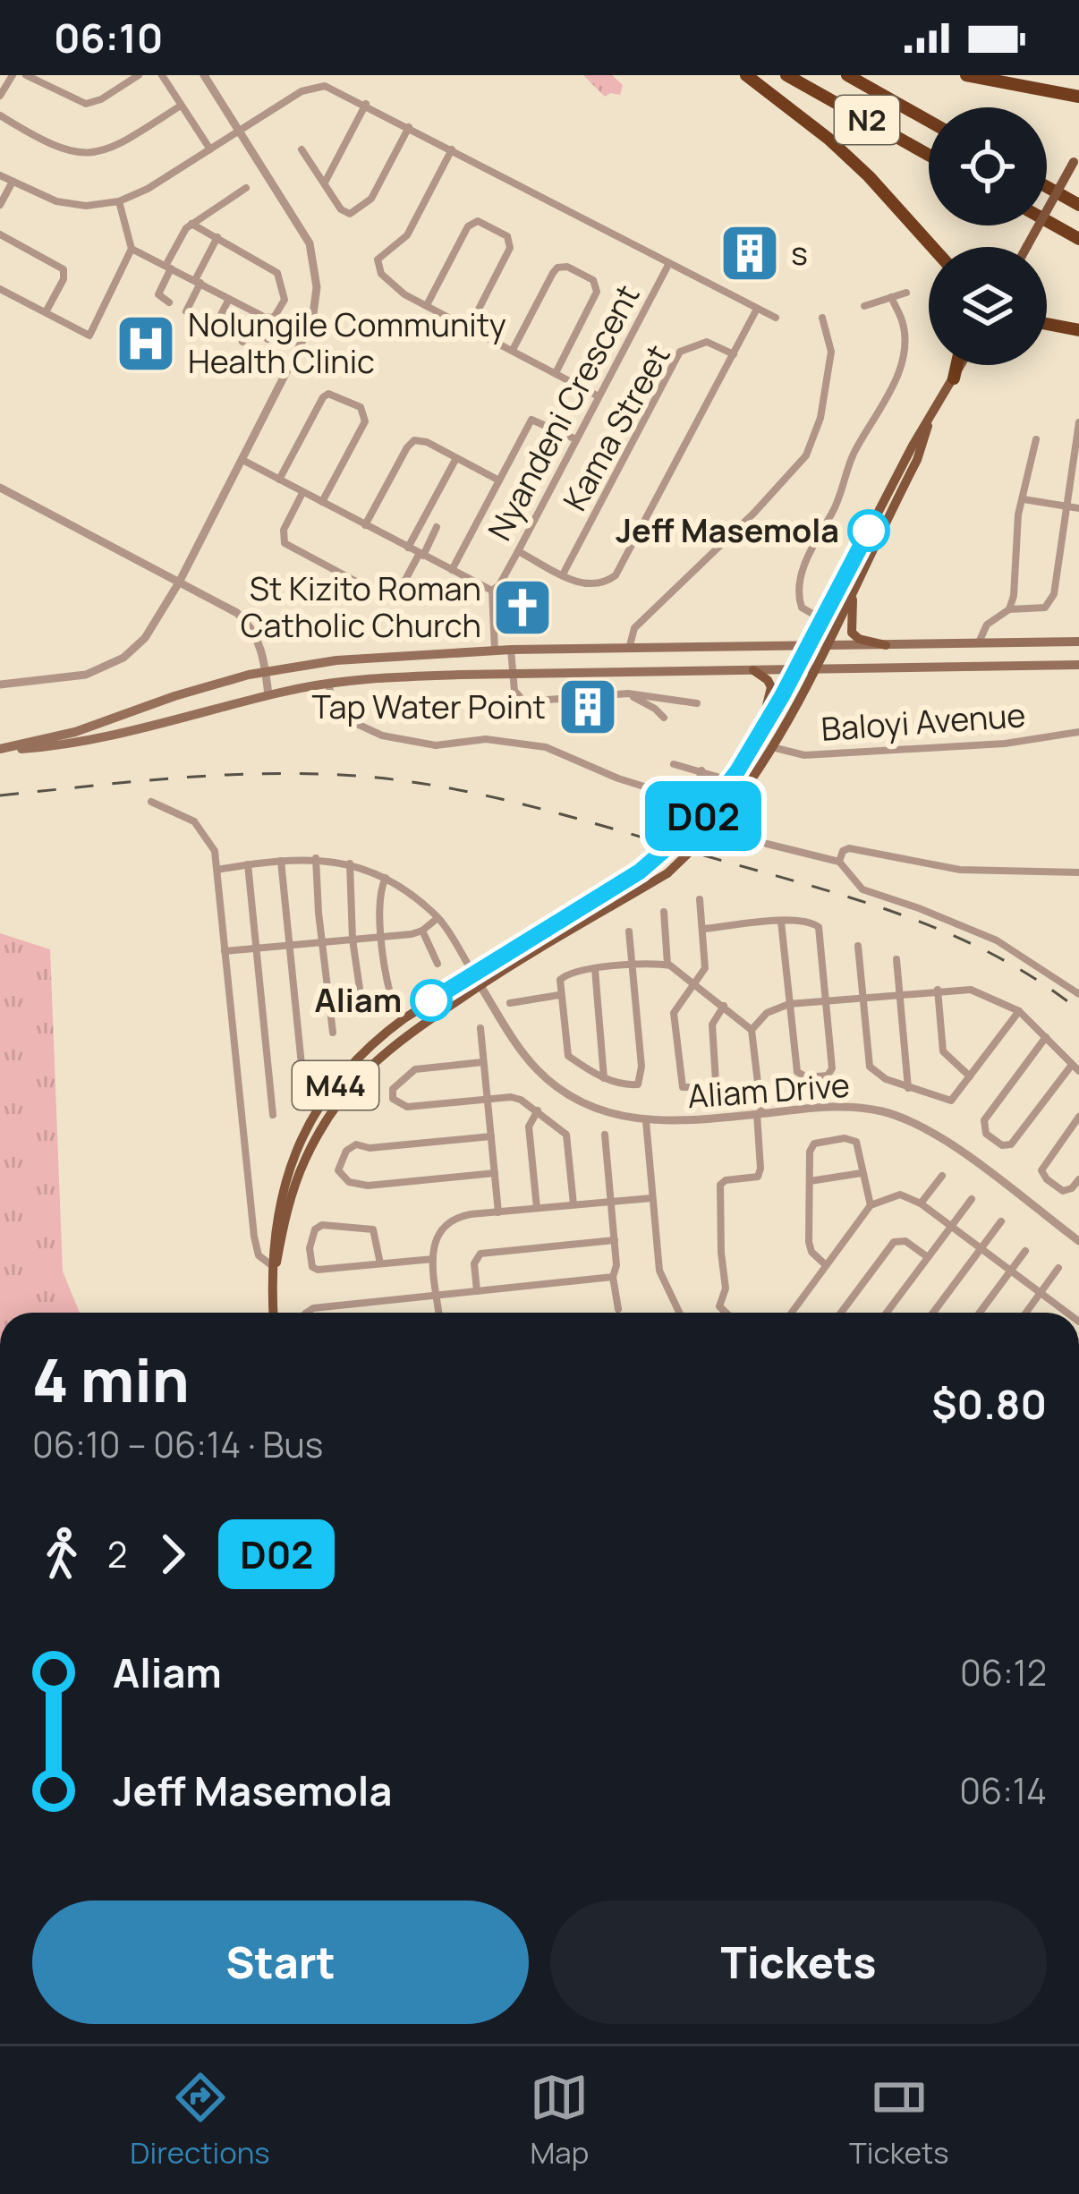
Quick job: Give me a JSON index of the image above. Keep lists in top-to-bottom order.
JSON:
{
  "streets": {
    "highway": ["N2"],
    "main road": ["M44"],
    "street": [
      "Nyandeni Crescent",
      "Kama Street",
      "Baloyi Avenue",
      "Aliam Drive"
    ]
  },
  "crossings": [
    ["Baloyi Avenue", "M44"],
    ["M44", "Aliam Drive"]
  ],
  "places": {
    "building": ["s", "Tap Water Point"],
    "hospital": ["Nolungile Community Health Clinic"],
    "other": ["Jeff Masemola", "Aliam"],
    "church": ["St Kizito Roman Catholic Church"]
  },
  "lines": ["bus line D02"],
  "page": {
    "status": "06:10",
    "on_map": "D02",
    "heading": ["4 min", "06:10 – 06:14 · Bus", "$0.80"],
    "legs": ["2", "D02"],
    "list": [
      {
        "name": "Aliam",
        "value": "06:12"
      },
      {
        "name": "Jeff Masemola",
        "value": "06:14"
      }
    ],
    "buttons": ["Start", "Tickets"],
    "tabs": ["Directions", "Map", "Tickets"]
  }
}
